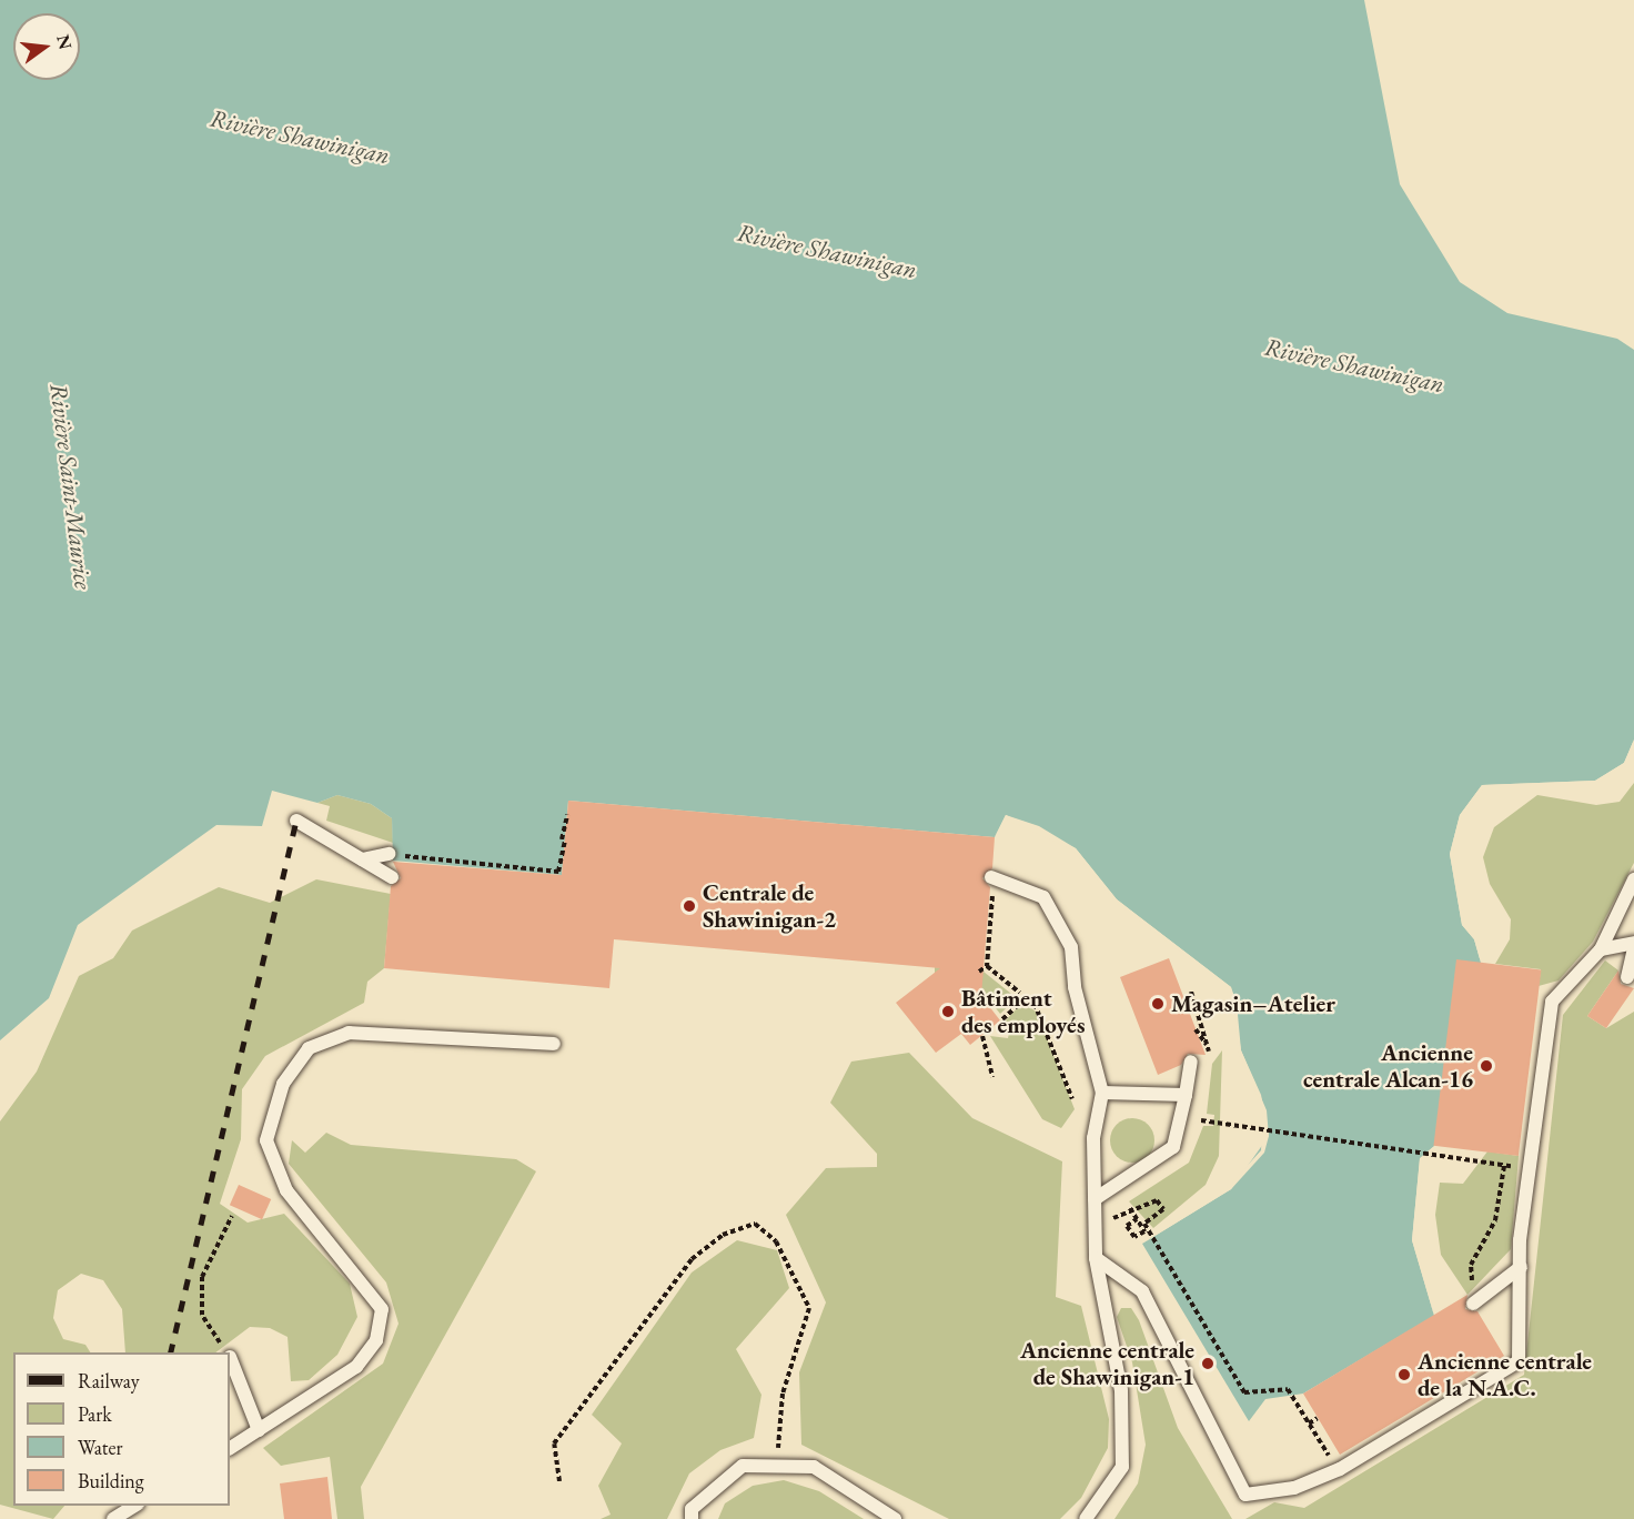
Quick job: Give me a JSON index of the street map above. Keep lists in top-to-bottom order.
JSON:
{
  "water": ["Rivière Shawinigan", "Rivière Saint-Maurice"],
  "places": [
    "Centrale de Shawinigan-2",
    "Magasin–Atelier",
    "Bâtiment des employés",
    "Ancienne centrale Alcan-16",
    "Ancienne centrale de Shawinigan-1",
    "Ancienne centrale de la N.A.C."
  ],
  "legend": [
    "Railway",
    "Park",
    "Water",
    "Building"
  ],
  "north": "right"
}
